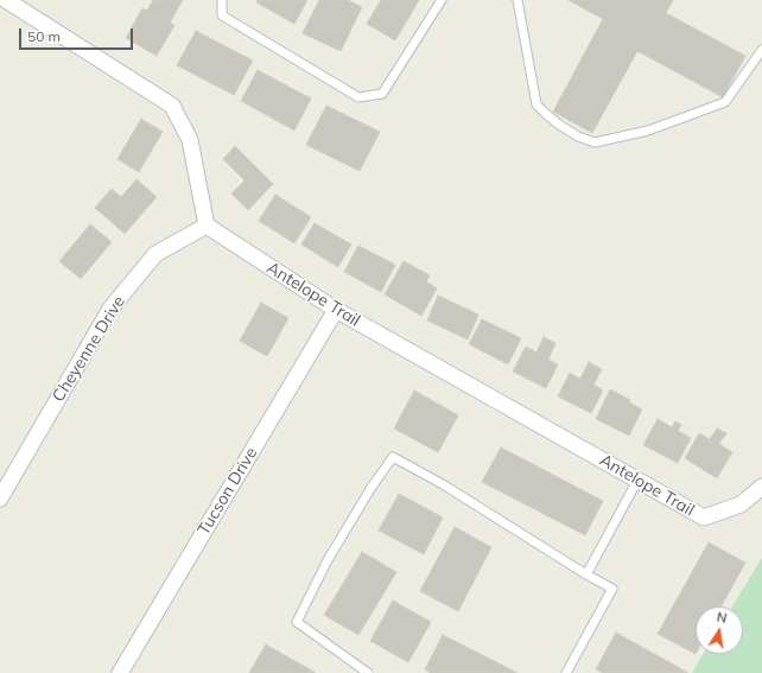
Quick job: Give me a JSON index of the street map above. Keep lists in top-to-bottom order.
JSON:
{
  "streets": {
    "street": ["Antelope Trail", "Cheyenne Drive", "Tucson Drive"]
  },
  "crossings": [
    ["Antelope Trail", "Cheyenne Drive"],
    ["Antelope Trail", "Tucson Drive"]
  ],
  "scale_bar": "50 m",
  "north": "top"
}
